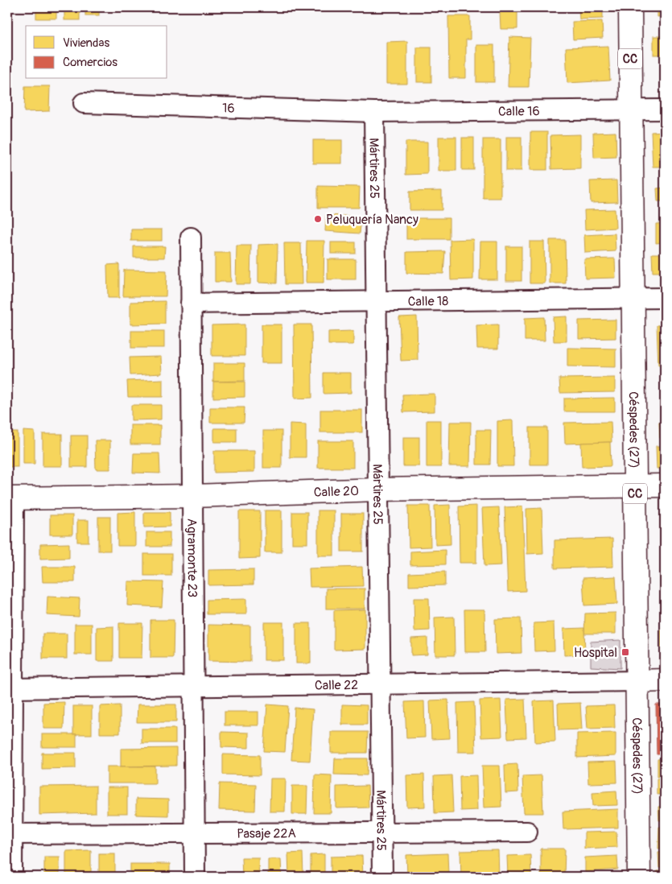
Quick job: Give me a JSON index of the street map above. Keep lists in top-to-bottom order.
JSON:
{
  "streets": {
    "main road": [
      "CC",
      "Céspedes (27)",
      "Calle 20",
      "Calle 22"
    ],
    "street": [
      "16",
      "Calle 16",
      "Mártires 25",
      "Calle 18",
      "Agramonte 23",
      "Pasaje 22A"
    ]
  },
  "crossings": [
    ["16", "Calle 16"],
    ["16", "Mártires 25"],
    ["Calle 16", "Mártires 25"],
    ["Calle 16", "Céspedes (27)"],
    ["Mártires 25", "Calle 18"],
    ["Mártires 25", "Calle 20"],
    ["Mártires 25", "Calle 22"],
    ["Mártires 25", "Pasaje 22A"],
    ["Calle 18", "Céspedes (27)"],
    ["Calle 18", "Agramonte 23"],
    ["Céspedes (27)", "Calle 20"],
    ["Céspedes (27)", "Calle 22"],
    ["Calle 20", "Agramonte 23"],
    ["Agramonte 23", "Calle 22"],
    ["Agramonte 23", "Pasaje 22A"]
  ],
  "places": {
    "other": ["Peluquería Nancy"],
    "transit": ["Hospital"]
  },
  "legend": ["Viviendas", "Comercios"]
}
